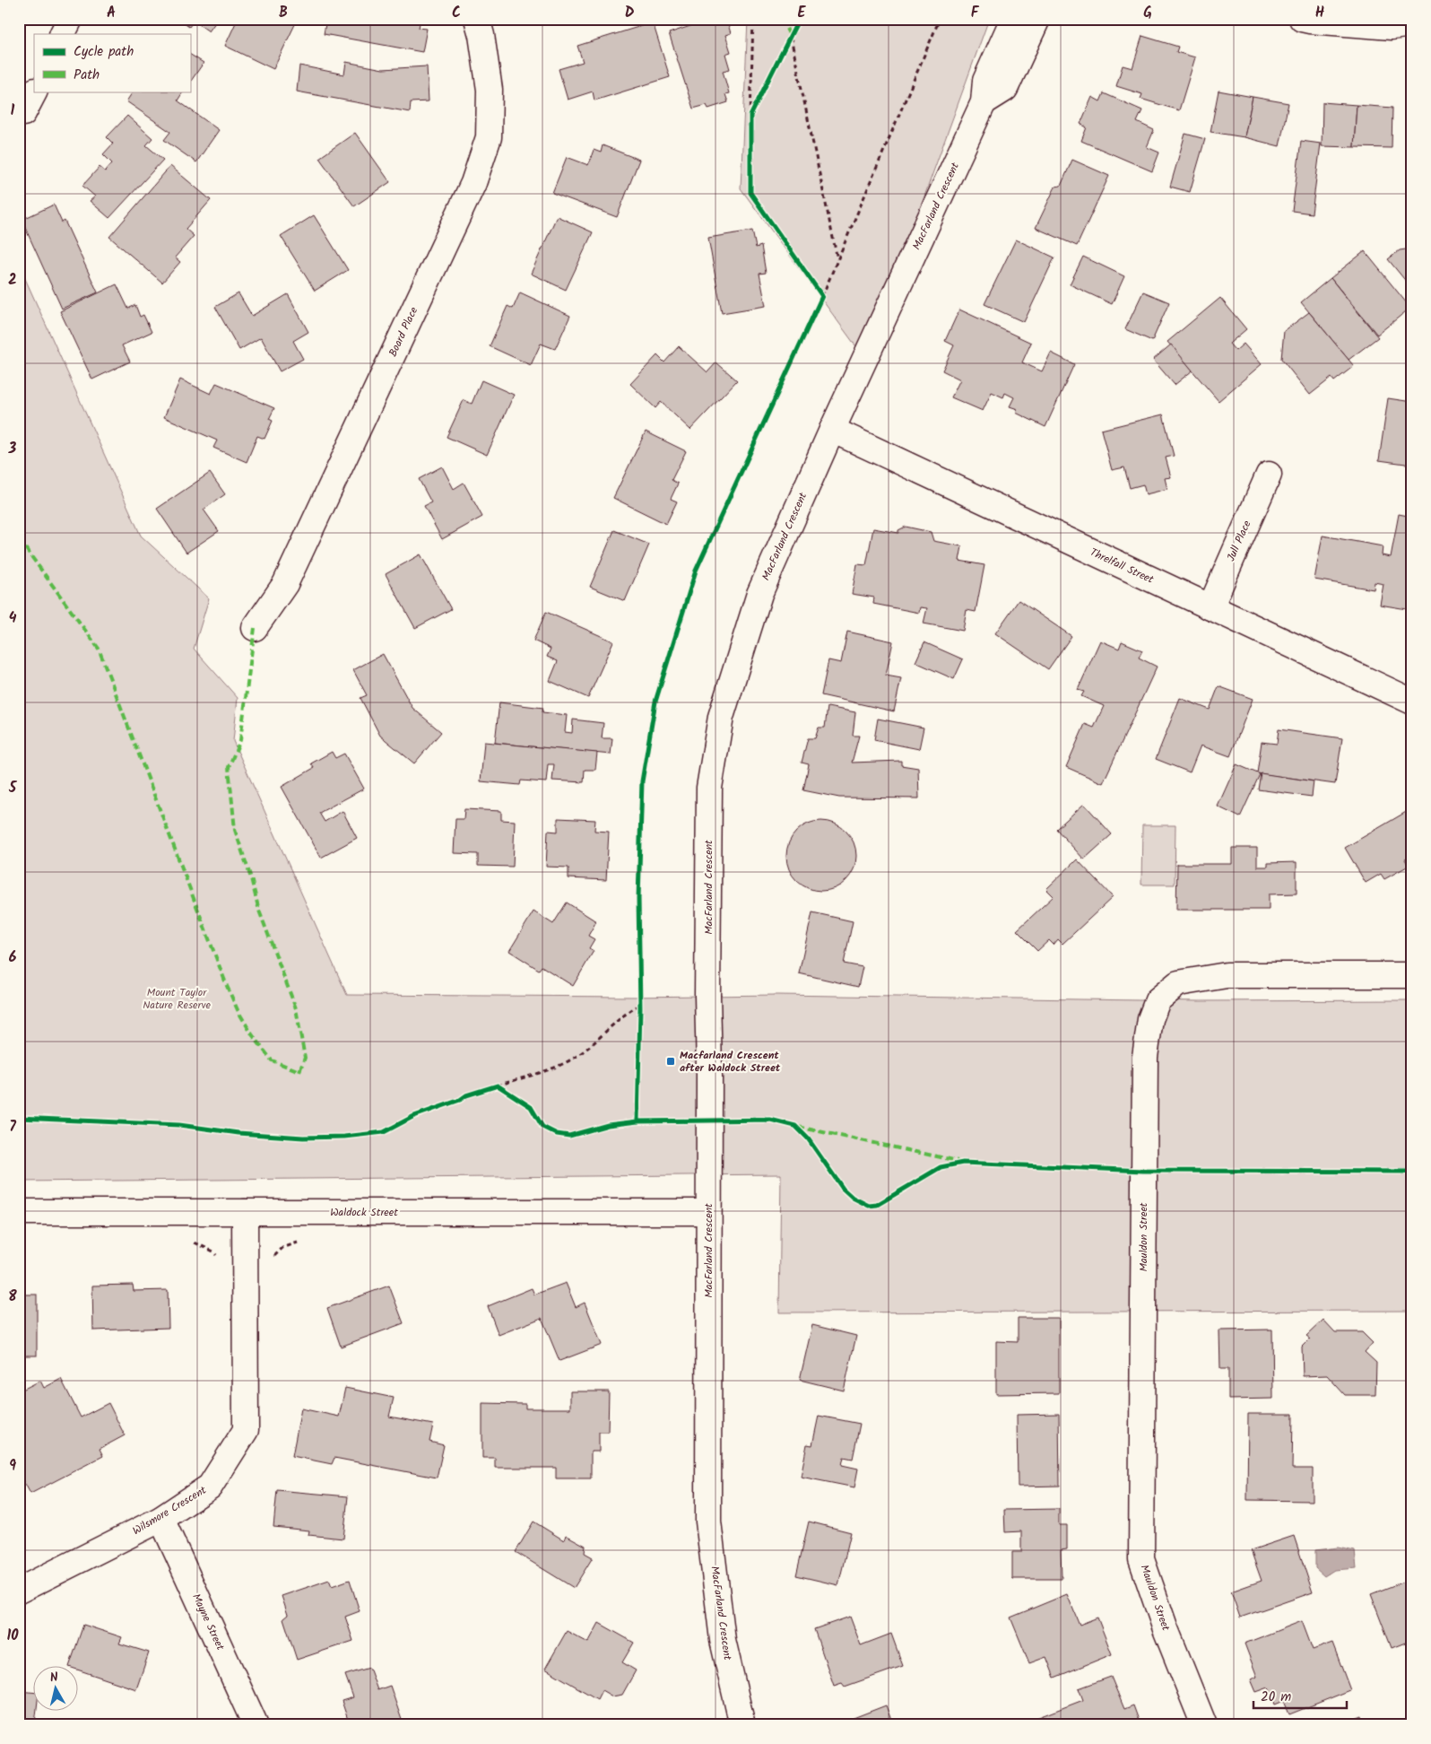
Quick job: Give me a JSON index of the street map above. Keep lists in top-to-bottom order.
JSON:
{
  "streets": {
    "street": [
      "MacFarland Crescent",
      "Board Place",
      "Jull Place",
      "Threlfall Street",
      "Waldock Street",
      "Mauldon Street",
      "Wilsmore Crescent",
      "Mayne Street"
    ]
  },
  "crossings": [
    ["MacFarland Crescent", "Threlfall Street"],
    ["MacFarland Crescent", "Waldock Street"],
    ["Jull Place", "Threlfall Street"],
    ["Waldock Street", "Wilsmore Crescent"],
    ["Wilsmore Crescent", "Mayne Street"]
  ],
  "parks": ["Mount Taylor Nature Reserve"],
  "places": {
    "transit": ["Macfarland Crescent after Waldock Street"]
  },
  "legend": ["Cycle path", "Path"],
  "scale_bar": "20 m",
  "north": "top",
  "grid": {
    "columns": [
      "A",
      "B",
      "C",
      "D",
      "E",
      "F",
      "G",
      "H"
    ],
    "rows": [
      "1",
      "2",
      "3",
      "4",
      "5",
      "6",
      "7",
      "8",
      "9",
      "10"
    ]
  }
}
